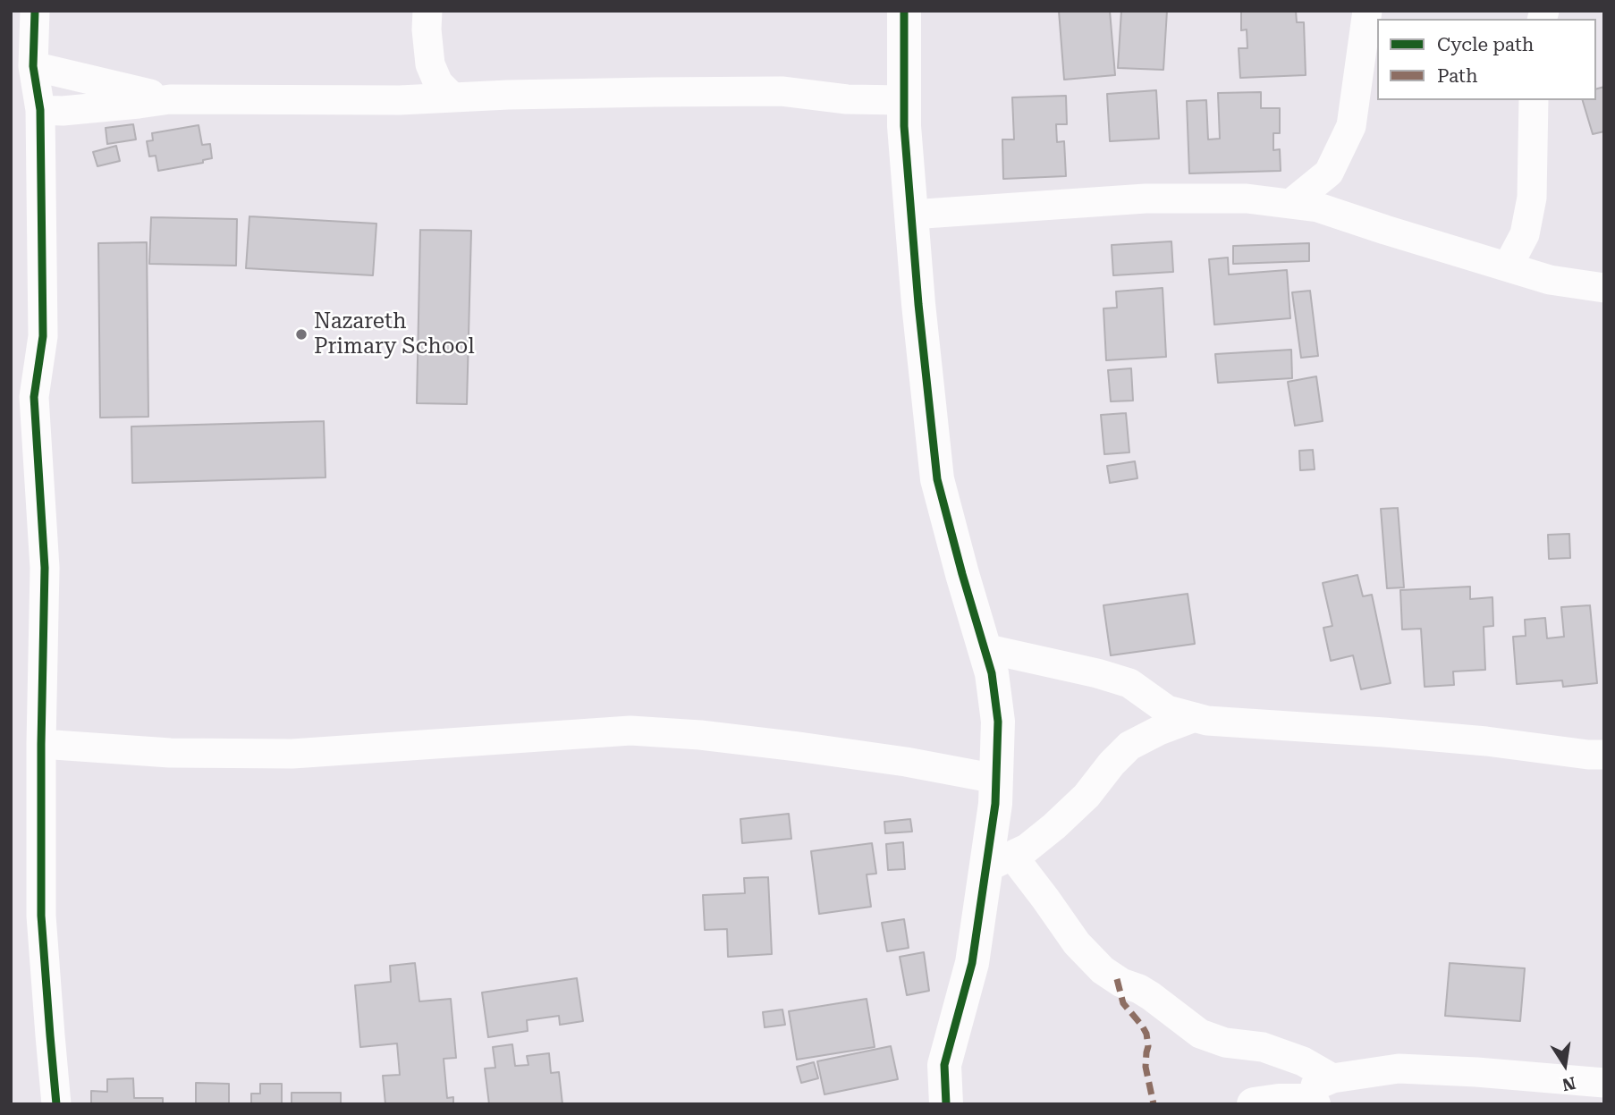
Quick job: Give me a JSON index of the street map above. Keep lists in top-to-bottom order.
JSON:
{
  "places": ["Nazareth Primary School"],
  "legend": ["Cycle path", "Path"],
  "north": "bottom"
}
